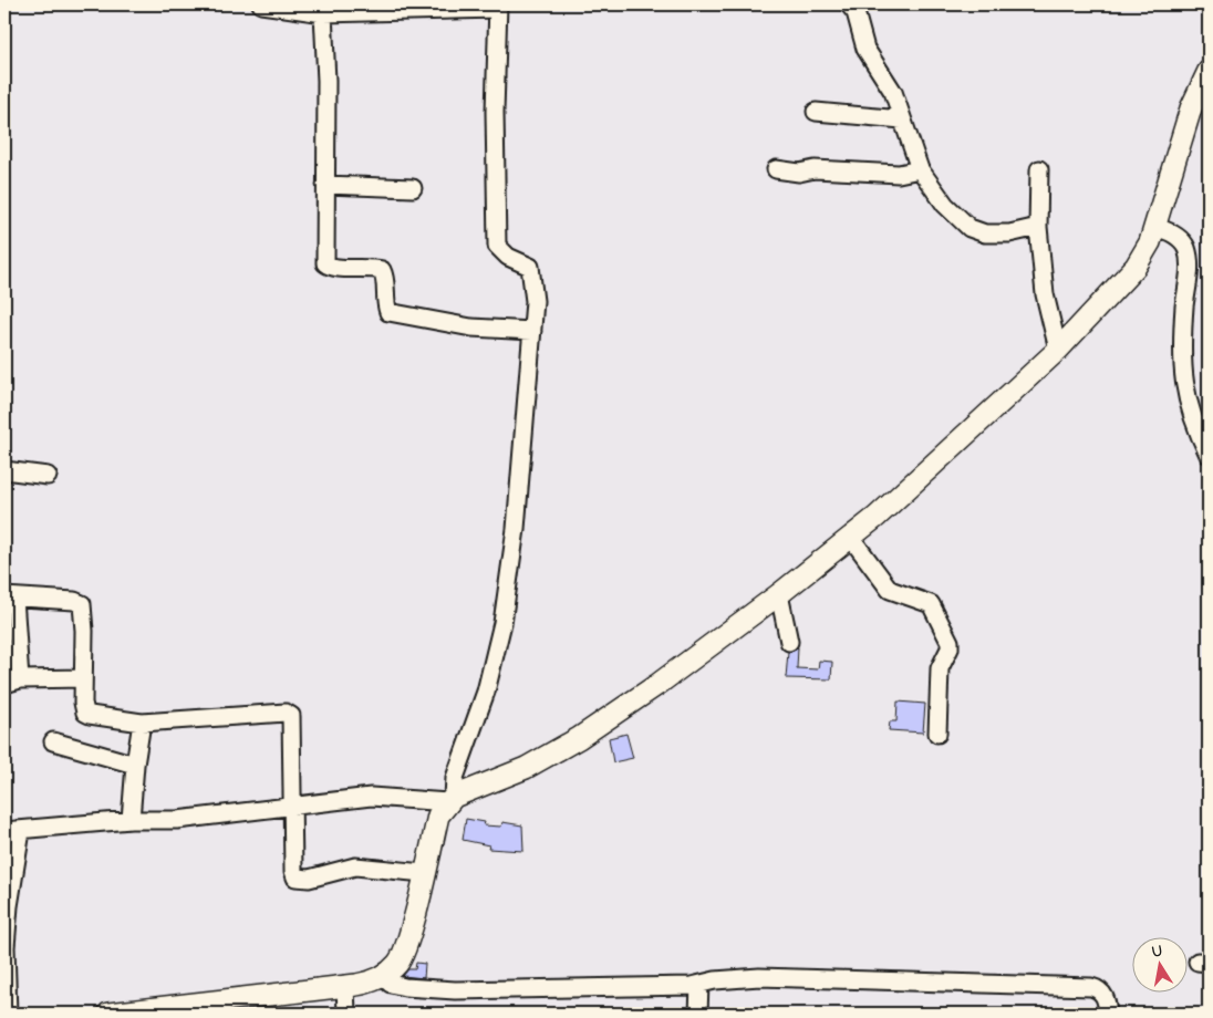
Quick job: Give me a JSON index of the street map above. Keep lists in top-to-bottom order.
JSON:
{
  "north": "top"
}
